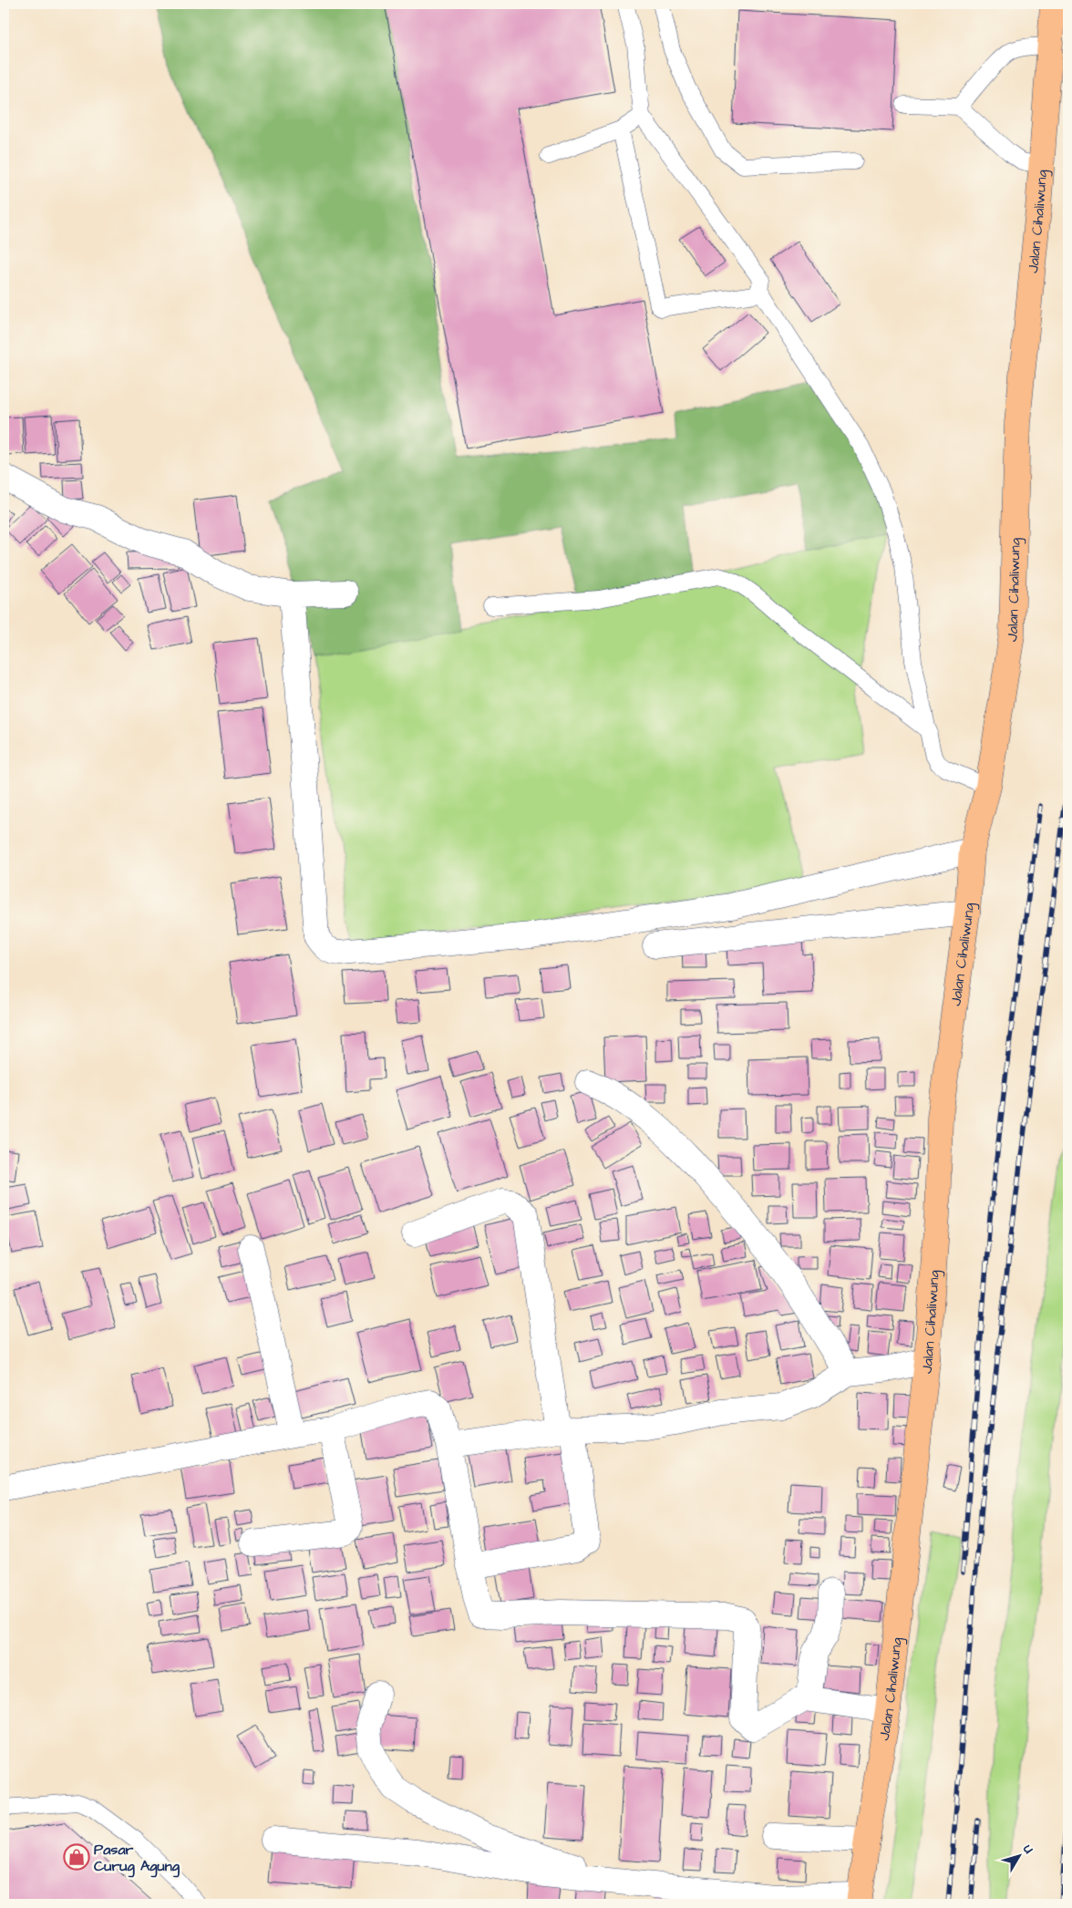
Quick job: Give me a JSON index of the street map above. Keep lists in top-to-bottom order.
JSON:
{
  "streets": {
    "highway": ["Jalan Cihaliwung"]
  },
  "places": {
    "shop": ["Pasar Curug Agung"]
  },
  "north": "top right"
}
